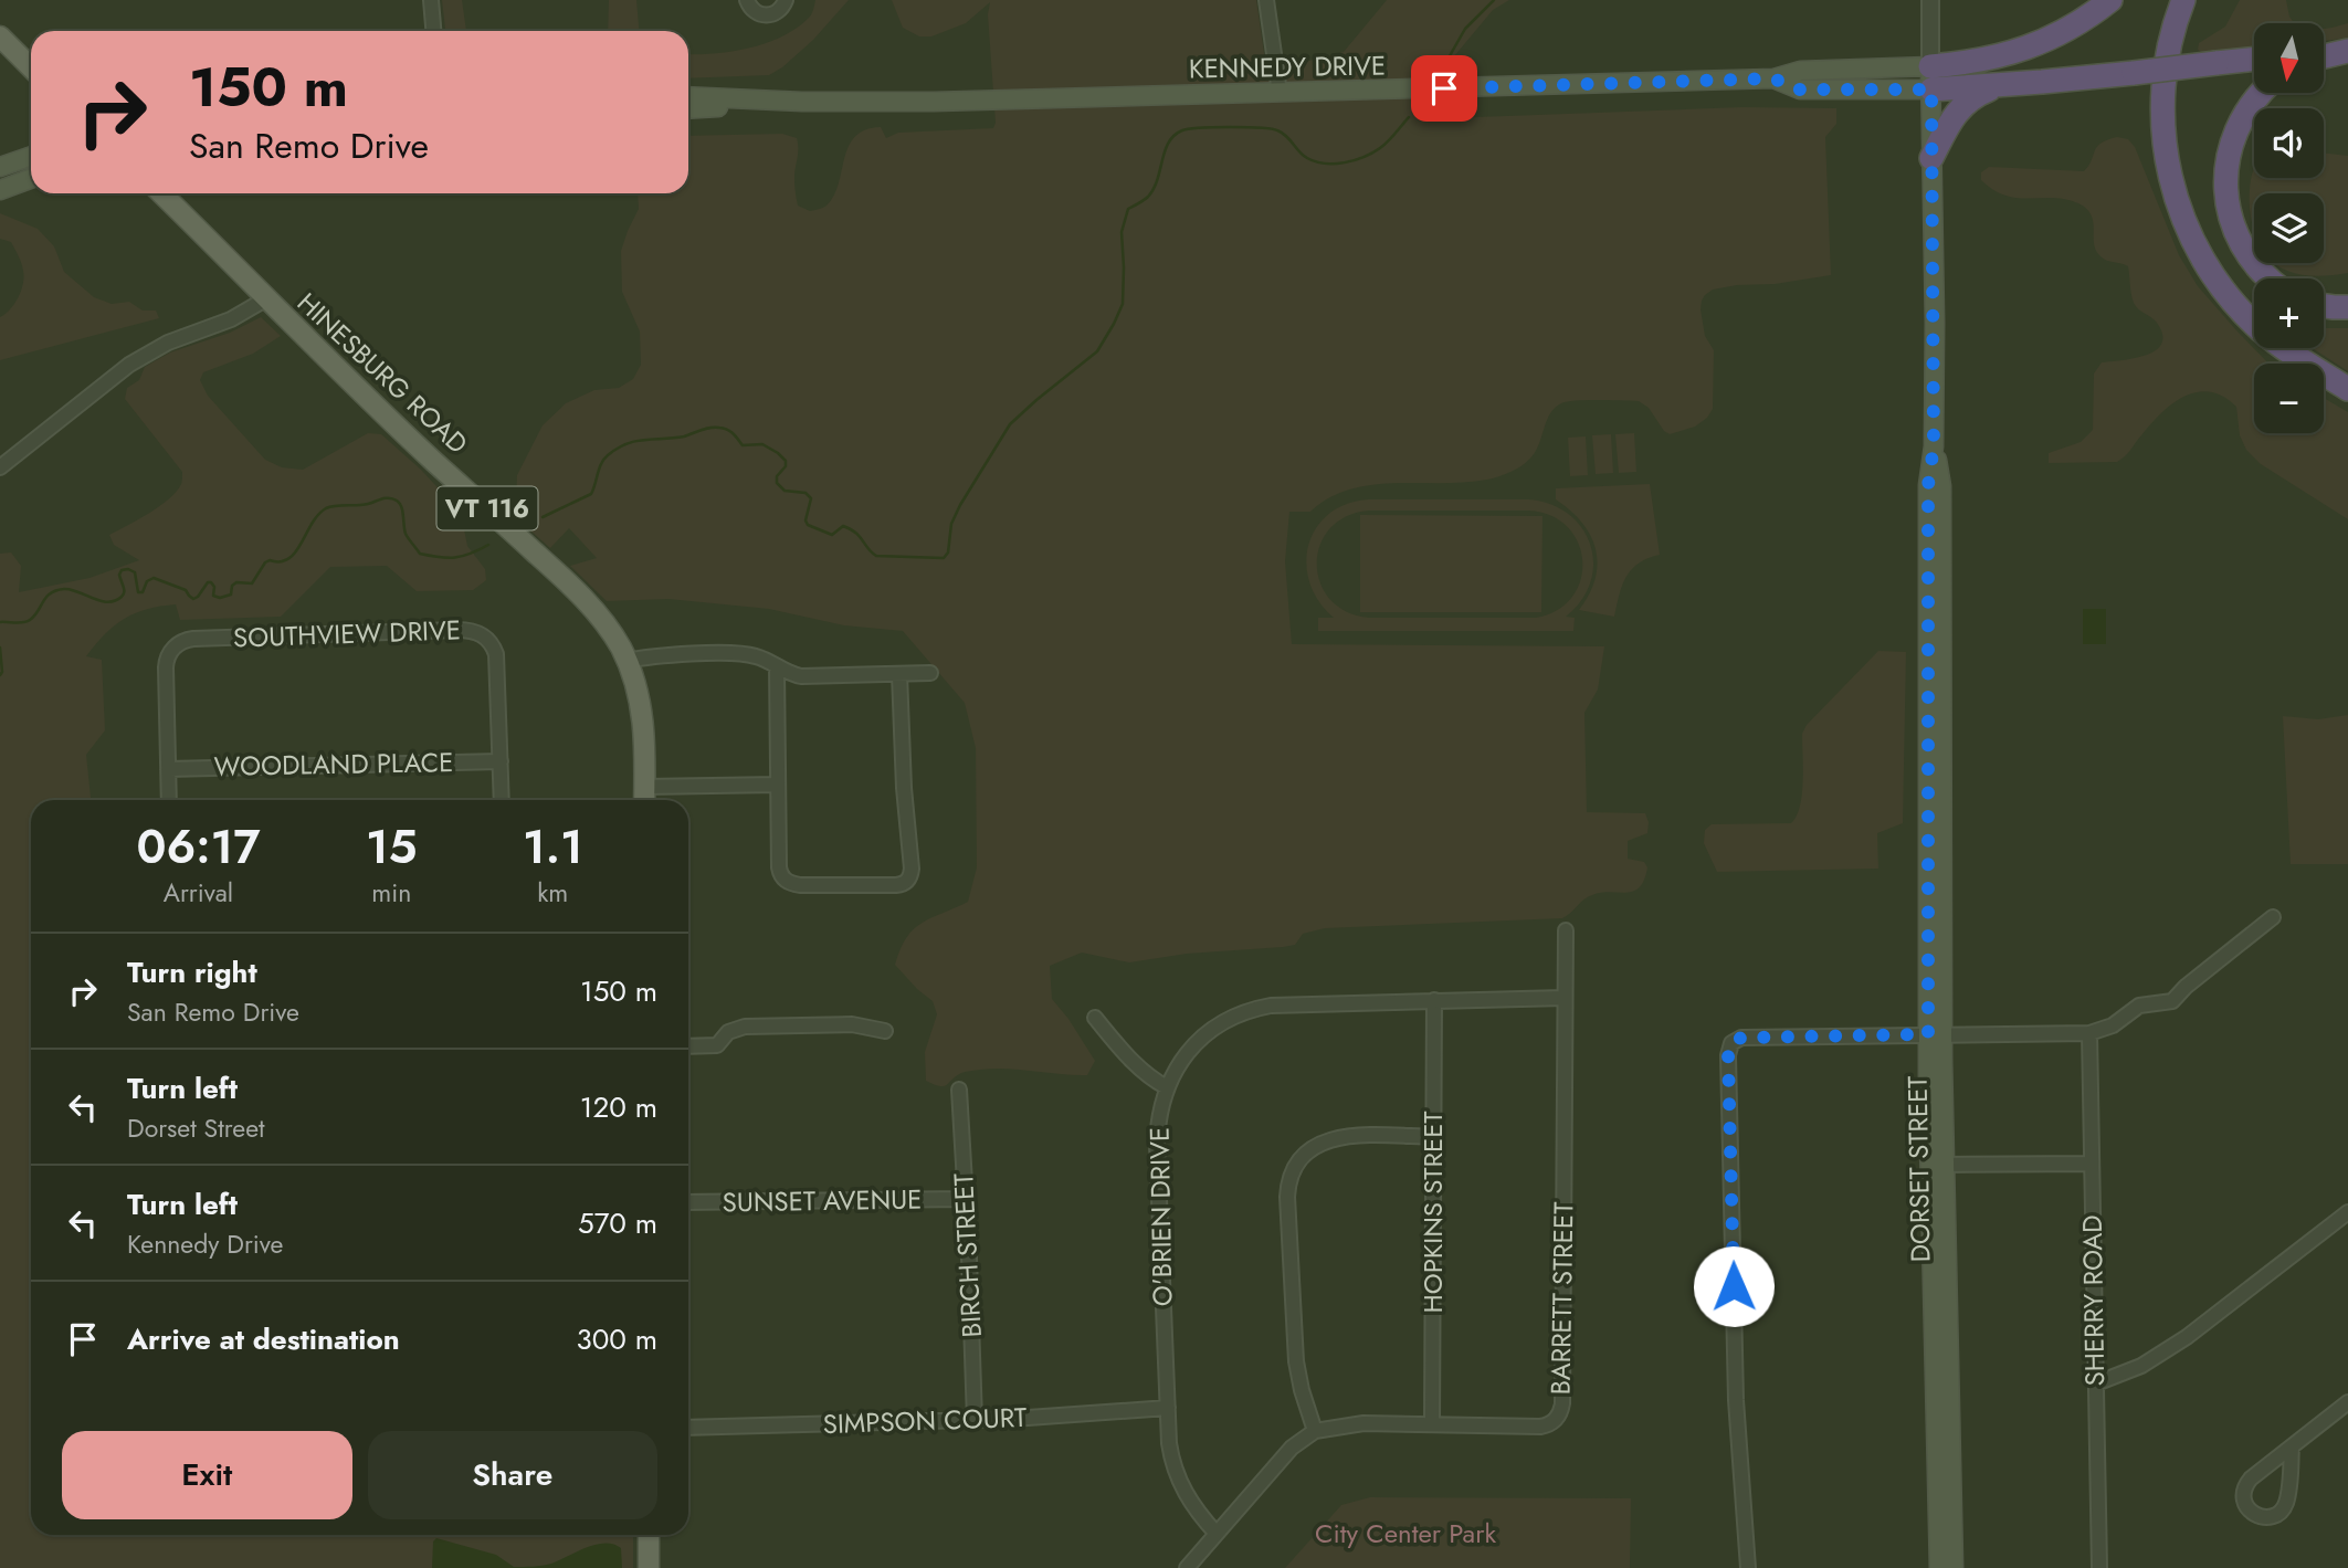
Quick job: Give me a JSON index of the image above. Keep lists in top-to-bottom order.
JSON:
{
  "streets": {
    "main road": [
      "KENNEDY DRIVE",
      "HINESBURG ROAD",
      "VT 116",
      "DORSET STREET"
    ],
    "street": [
      "SOUTHVIEW DRIVE",
      "WOODLAND PLACE",
      "SUNSET AVENUE",
      "HOPKINS STREET",
      "O'BRIEN DRIVE",
      "BIRCH STREET",
      "BARRETT STREET",
      "SHERRY ROAD",
      "SIMPSON COURT"
    ]
  },
  "crossings": [
    ["KENNEDY DRIVE", "DORSET STREET"],
    ["SOUTHVIEW DRIVE", "WOODLAND PLACE"],
    ["SUNSET AVENUE", "BIRCH STREET"],
    ["HOPKINS STREET", "O'BRIEN DRIVE"],
    ["HOPKINS STREET", "BARRETT STREET"],
    ["O'BRIEN DRIVE", "BARRETT STREET"],
    ["O'BRIEN DRIVE", "SIMPSON COURT"],
    ["BIRCH STREET", "SIMPSON COURT"]
  ],
  "parks": ["City Center Park"],
  "north": "bottom",
  "page": {
    "map_buttons": ["+", "−"],
    "turn": ["150 m", "San Remo Drive"],
    "eta": [
      "06:17",
      "Arrival",
      "15",
      "min",
      "1.1",
      "km"
    ],
    "list": [
      {
        "name": "Turn right",
        "note": "San Remo Drive",
        "value": "150 m"
      },
      {
        "name": "Turn left",
        "note": "Dorset Street",
        "value": "120 m"
      },
      {
        "name": "Turn left",
        "note": "Kennedy Drive",
        "value": "570 m"
      },
      {
        "name": "Arrive at destination",
        "value": "300 m"
      }
    ],
    "buttons": ["Exit", "Share"]
  }
}
